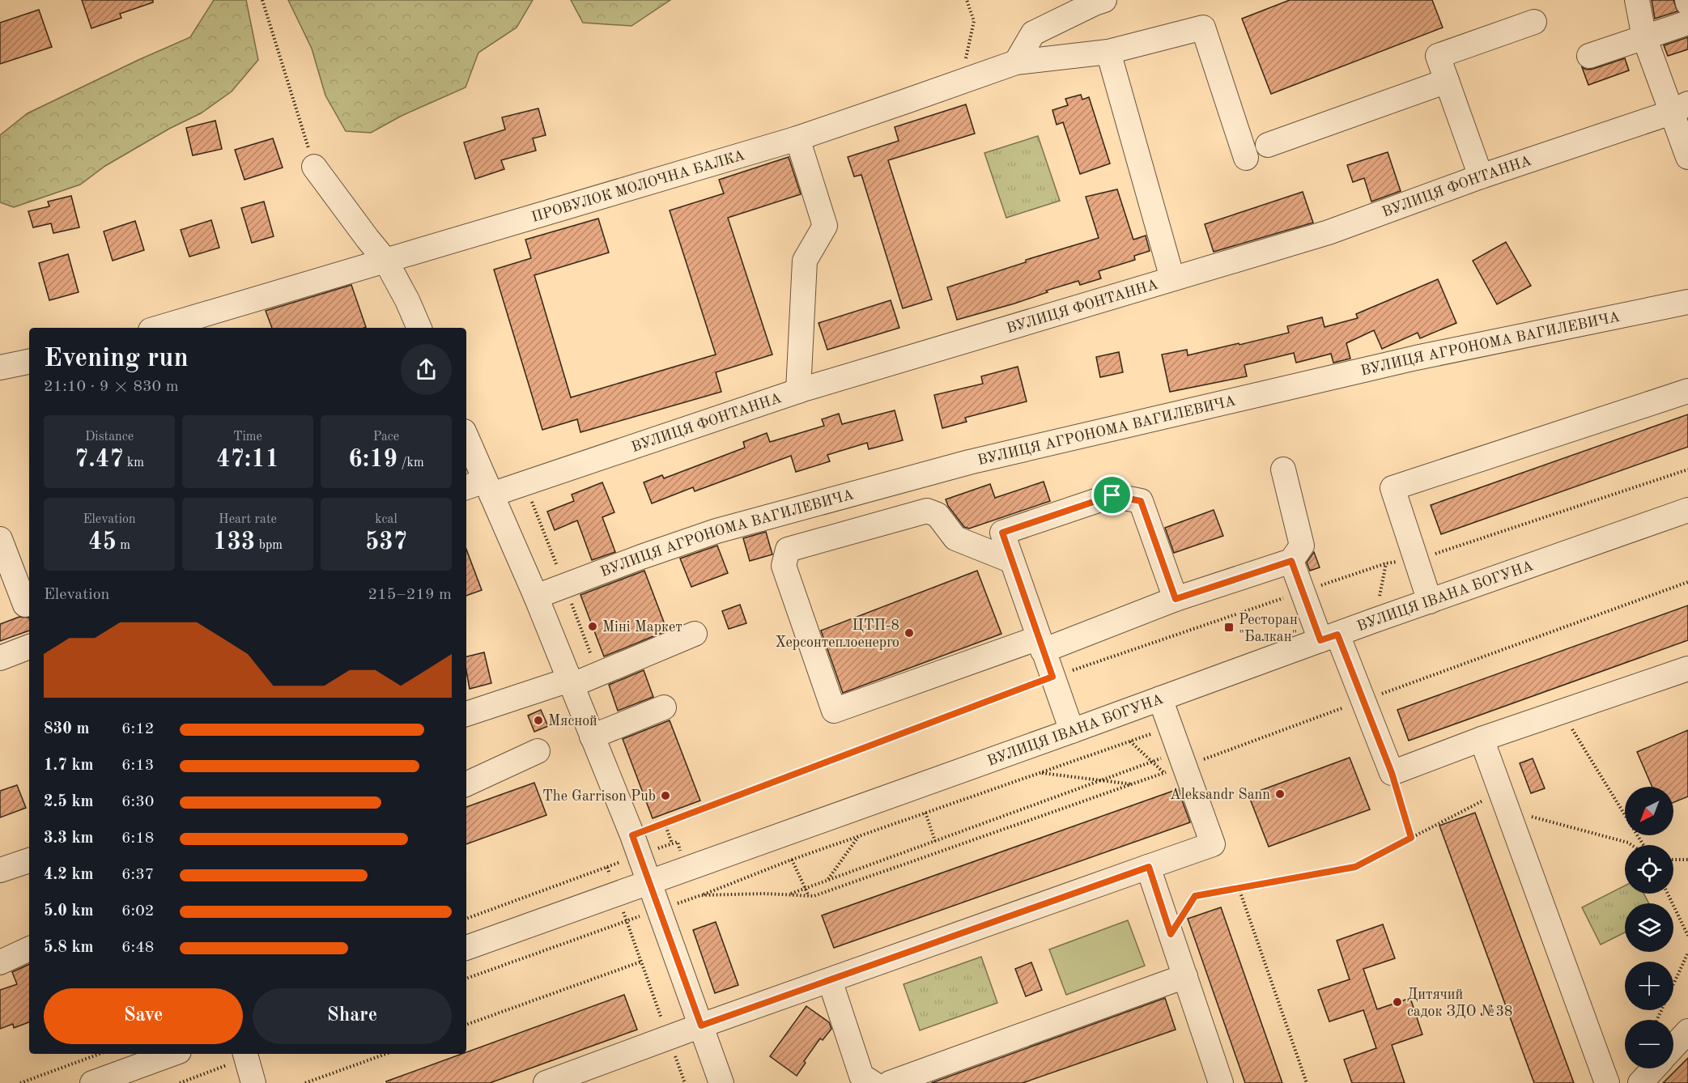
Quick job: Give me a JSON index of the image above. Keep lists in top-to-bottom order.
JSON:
{
  "streets": {
    "street": [
      "ПРОВУЛОК МОЛОЧНА БАЛКА",
      "ВУЛИЦЯ ФОНТАННА",
      "ВУЛИЦЯ АГРОНОМА ВАГИЛЕВИЧА",
      "ВУЛИЦЯ ІВАНА БОГУНА"
    ]
  },
  "places": {
    "other": [
      "Міні Маркет",
      "ЦТП-8 Херсонтеплоенерго",
      "Мясной",
      "Aleksandr Sann",
      "The Garrison Pub",
      "Дитячий садок ЗДО №38"
    ],
    "transit": ["Ресторан \"Балкан\""]
  },
  "north": "bottom left",
  "page": {
    "heading": ["Evening run", "21:10 · 9 × 830 m"],
    "stats": [
      ["Distance", "7.47 km"],
      ["Time", "47:11"],
      ["Pace", "6:19 /km"],
      ["Elevation", "45 m"],
      ["Heart rate", "133 bpm"],
      ["kcal", "537"]
    ],
    "chart": ["Elevation", "215–219 m"],
    "list": [
      {
        "name": "830 m",
        "note": "6:12"
      },
      {
        "name": "1.7 km",
        "note": "6:13"
      },
      {
        "name": "2.5 km",
        "note": "6:30"
      },
      {
        "name": "3.3 km",
        "note": "6:18"
      },
      {
        "name": "4.2 km",
        "note": "6:37"
      },
      {
        "name": "5.0 km",
        "note": "6:02"
      },
      {
        "name": "5.8 km",
        "note": "6:48"
      }
    ],
    "map_buttons": ["+", "−"],
    "buttons": ["Save", "Share"]
  }
}
